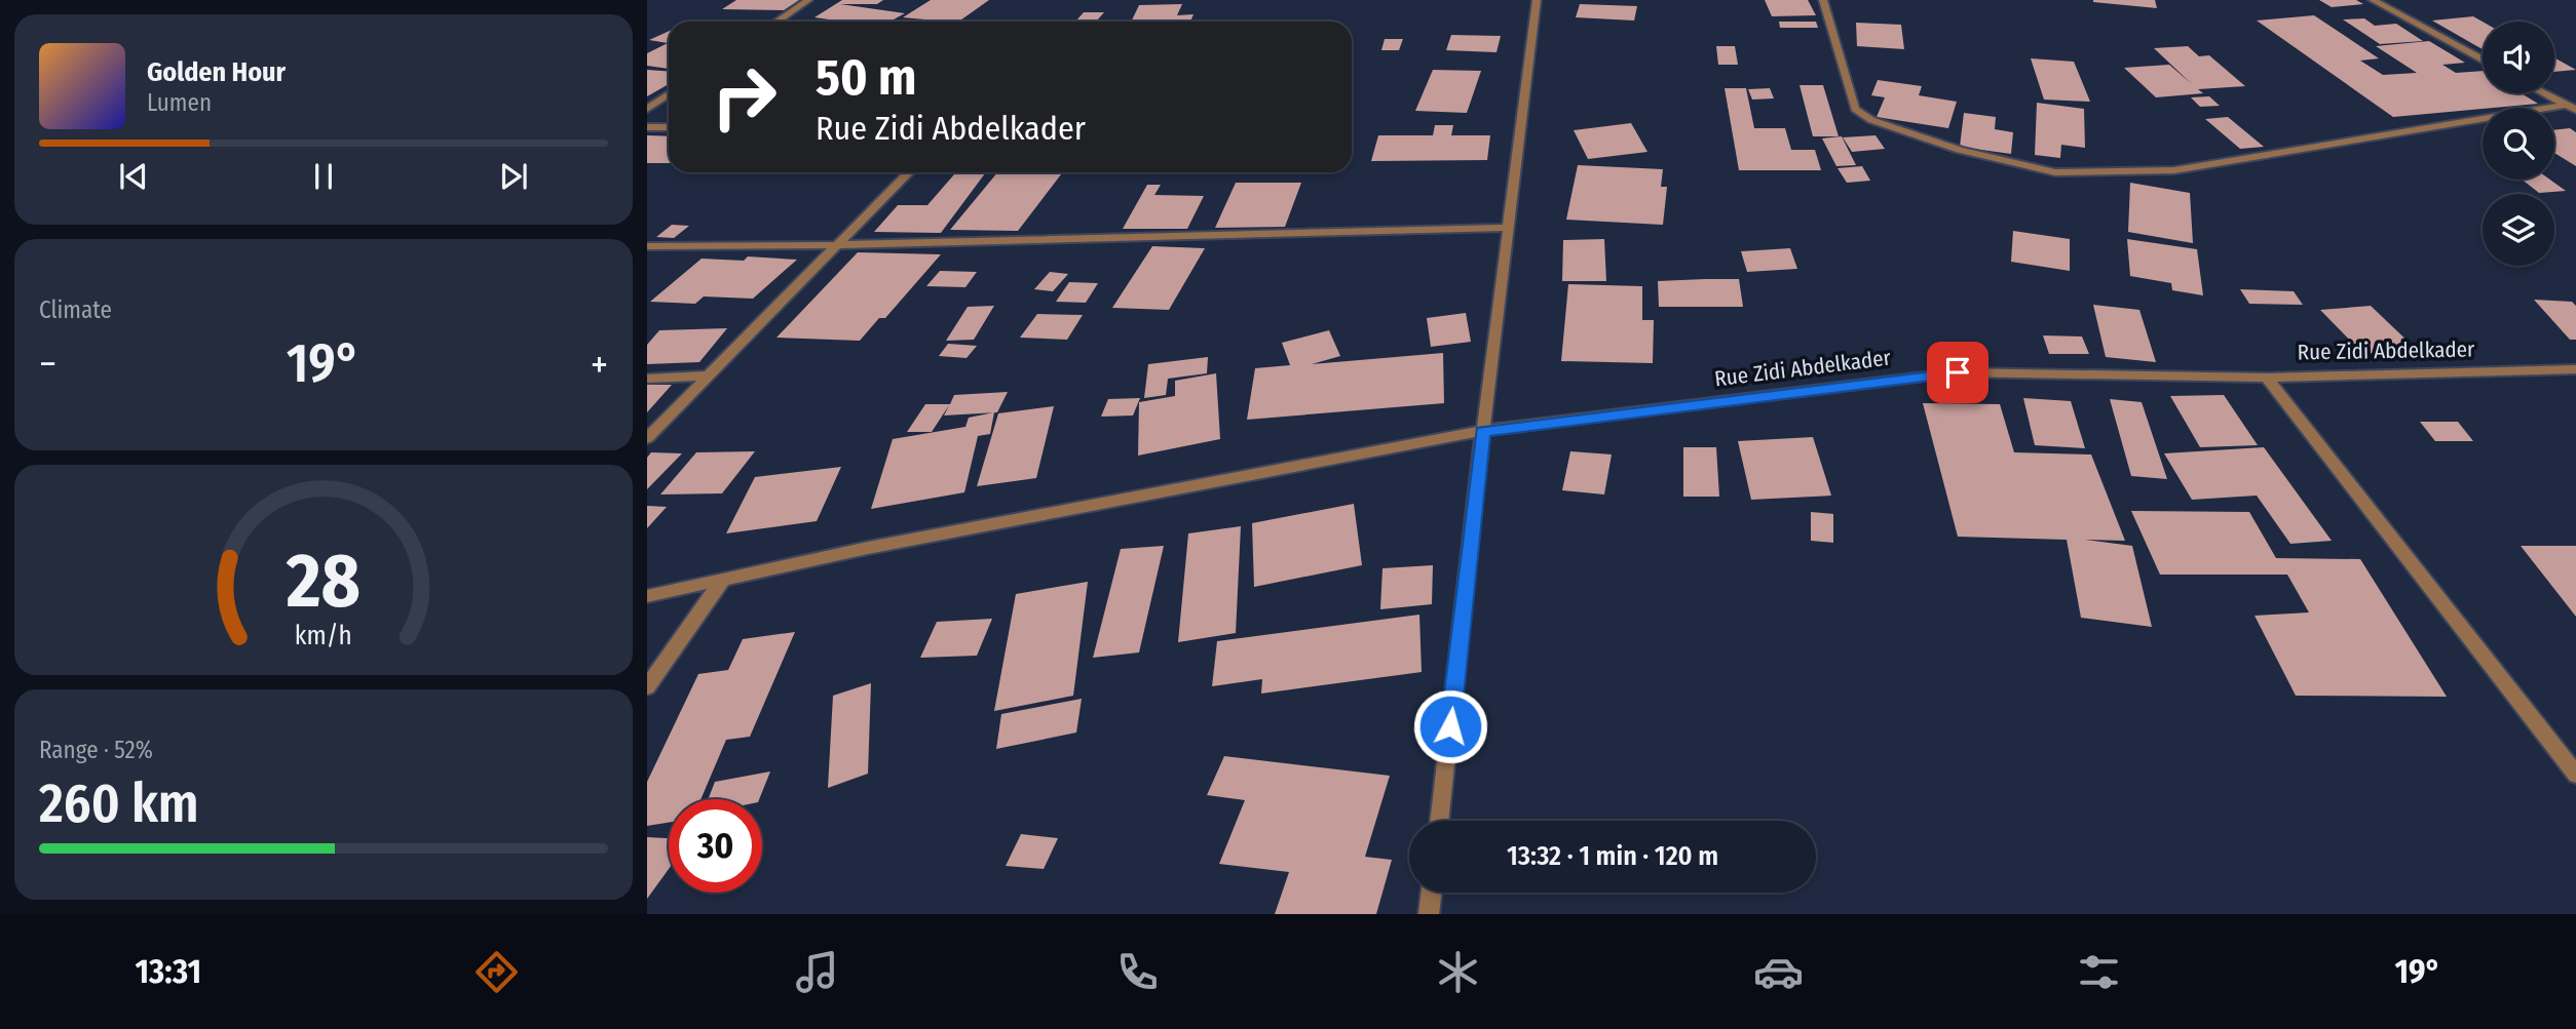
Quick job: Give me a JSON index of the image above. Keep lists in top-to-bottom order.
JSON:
{
  "streets": {
    "street": ["Rue Zidi Abdelkader"]
  },
  "page": {
    "turn": ["50 m", "Rue Zidi Abdelkader"],
    "song": ["Golden Hour", "Lumen"],
    "tile": [
      "Climate",
      ["Range · 52%", "260 km"]
    ],
    "heat": ["−", "19°", "+"],
    "limit": "30",
    "trip": "13:32 · 1 min · 120 m",
    "tabs": ["13:31", "19°"],
    "gauge": ["28", "km/h"]
  }
}
